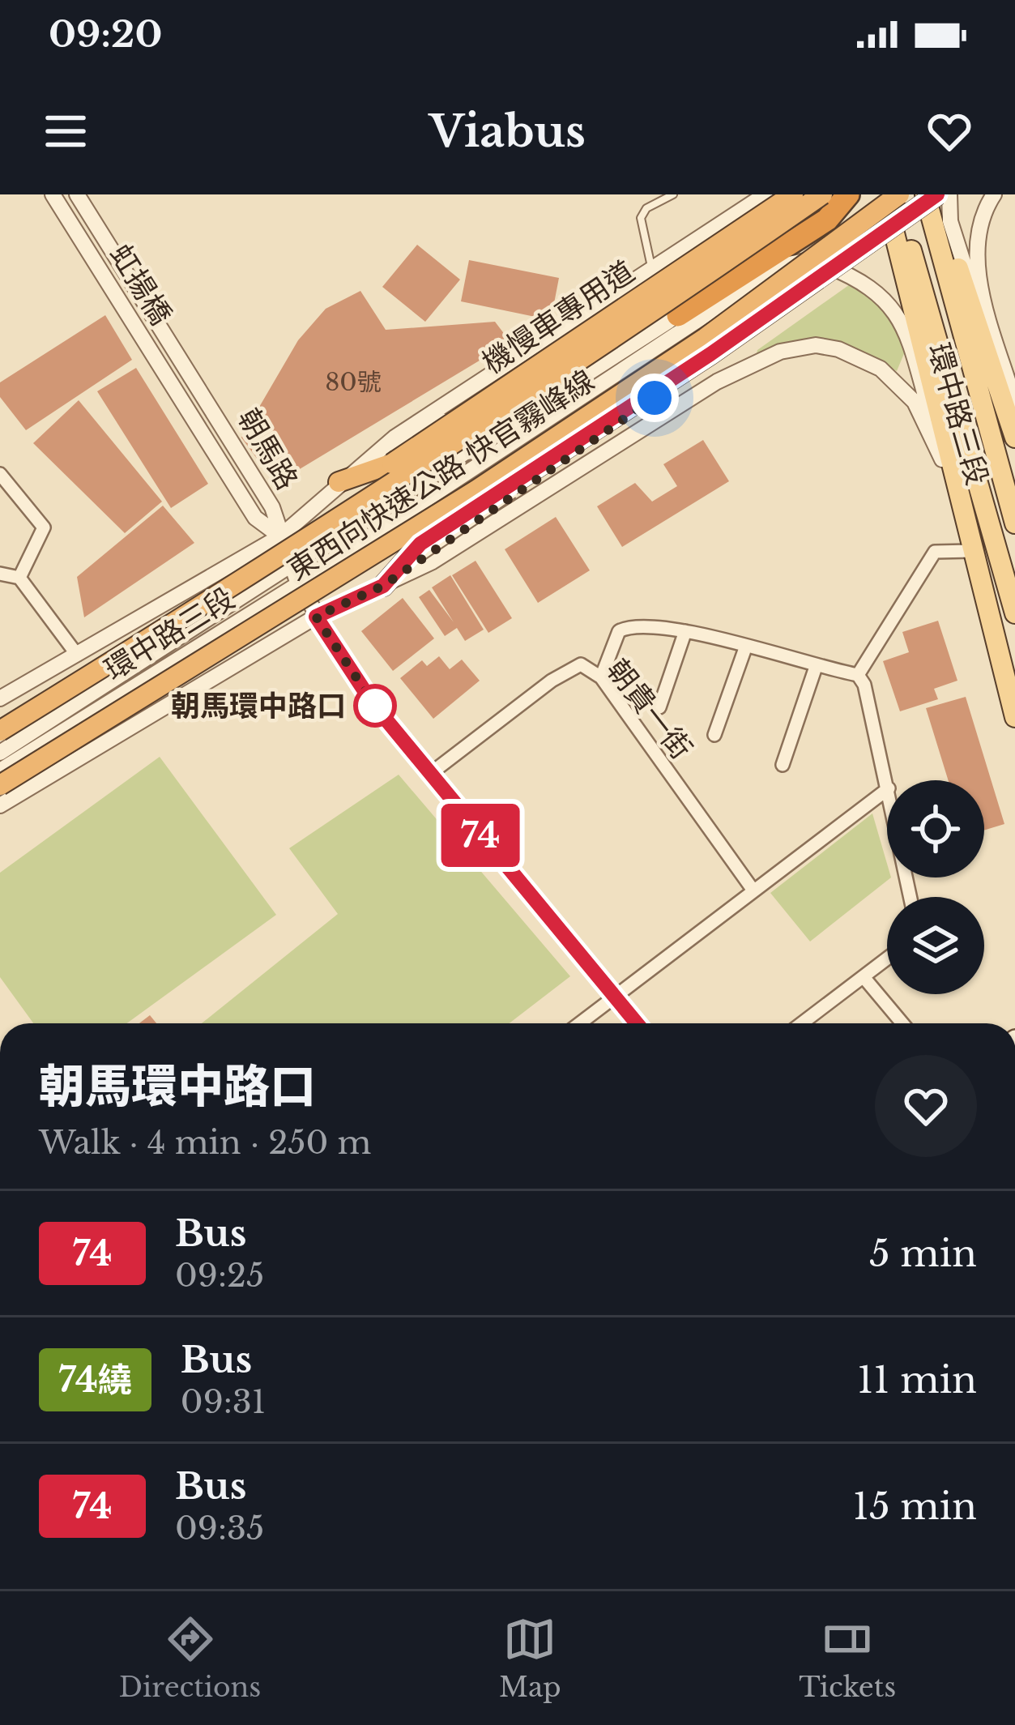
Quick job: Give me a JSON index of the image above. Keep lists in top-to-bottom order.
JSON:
{
  "streets": {
    "highway": ["東西向快速公路 快官霧峰線"],
    "street": [
      "虹揚橋",
      "環中路三段",
      "朝馬路",
      "朝貴一街"
    ],
    "lane": ["機慢車專用道"]
  },
  "crossings": [
    ["虹揚橋", "朝馬路"],
    ["機慢車專用道", "環中路三段"],
    ["環中路三段", "朝馬路"],
    ["朝馬路", "朝貴一街"]
  ],
  "places": ["朝馬環中路口"],
  "lines": ["bus line 74"],
  "house_numbers": ["80號"],
  "page": {
    "status": "09:20",
    "header": "Viabus",
    "on_map": "74",
    "heading": ["朝馬環中路口", "Walk · 4 min · 250 m"],
    "list": [
      {
        "mark": "74",
        "name": "Bus",
        "note": "09:25",
        "value": "5 min"
      },
      {
        "mark": "74繞",
        "name": "Bus",
        "note": "09:31",
        "value": "11 min"
      },
      {
        "mark": "74",
        "name": "Bus",
        "note": "09:35",
        "value": "15 min"
      }
    ],
    "tabs": ["Directions", "Map", "Tickets"]
  }
}
